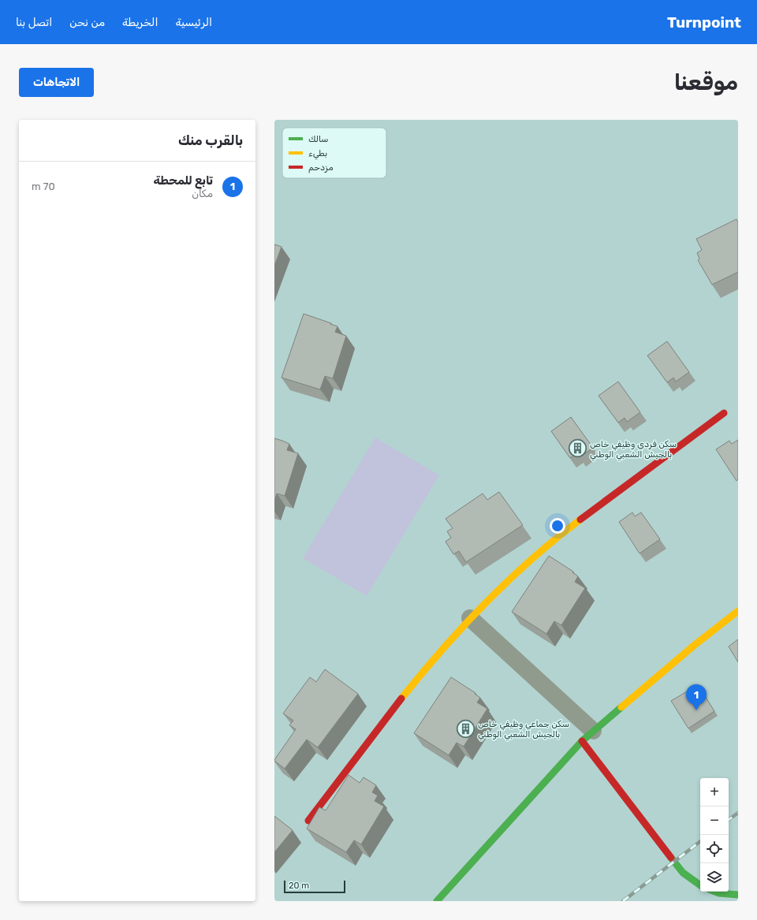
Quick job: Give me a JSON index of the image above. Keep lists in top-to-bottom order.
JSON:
{
  "places": {
    "building": ["سكن فردي وظيفي خاص بالجيش الشعبي الوطني", "سكن جماعي وظيفي خاص بالجيش الشعبي الوطني"]
  },
  "legend": ["سالك", "بطيء", "مزدحم"],
  "scale_bar": "20 m",
  "page": {
    "header": "Turnpoint",
    "nav": [
      "الرئيسية",
      "الخريطة",
      "من نحن",
      "اتصل بنا"
    ],
    "buttons": "الاتجاهات",
    "title": "موقعنا",
    "heading": "بالقرب منك",
    "list": [
      {
        "mark": "1",
        "name": "تابع للمحطة",
        "note": "مكان",
        "value": "70 m"
      }
    ],
    "pins": "1",
    "map_buttons": ["+", "−"],
    "scale": "20 m"
  }
}
